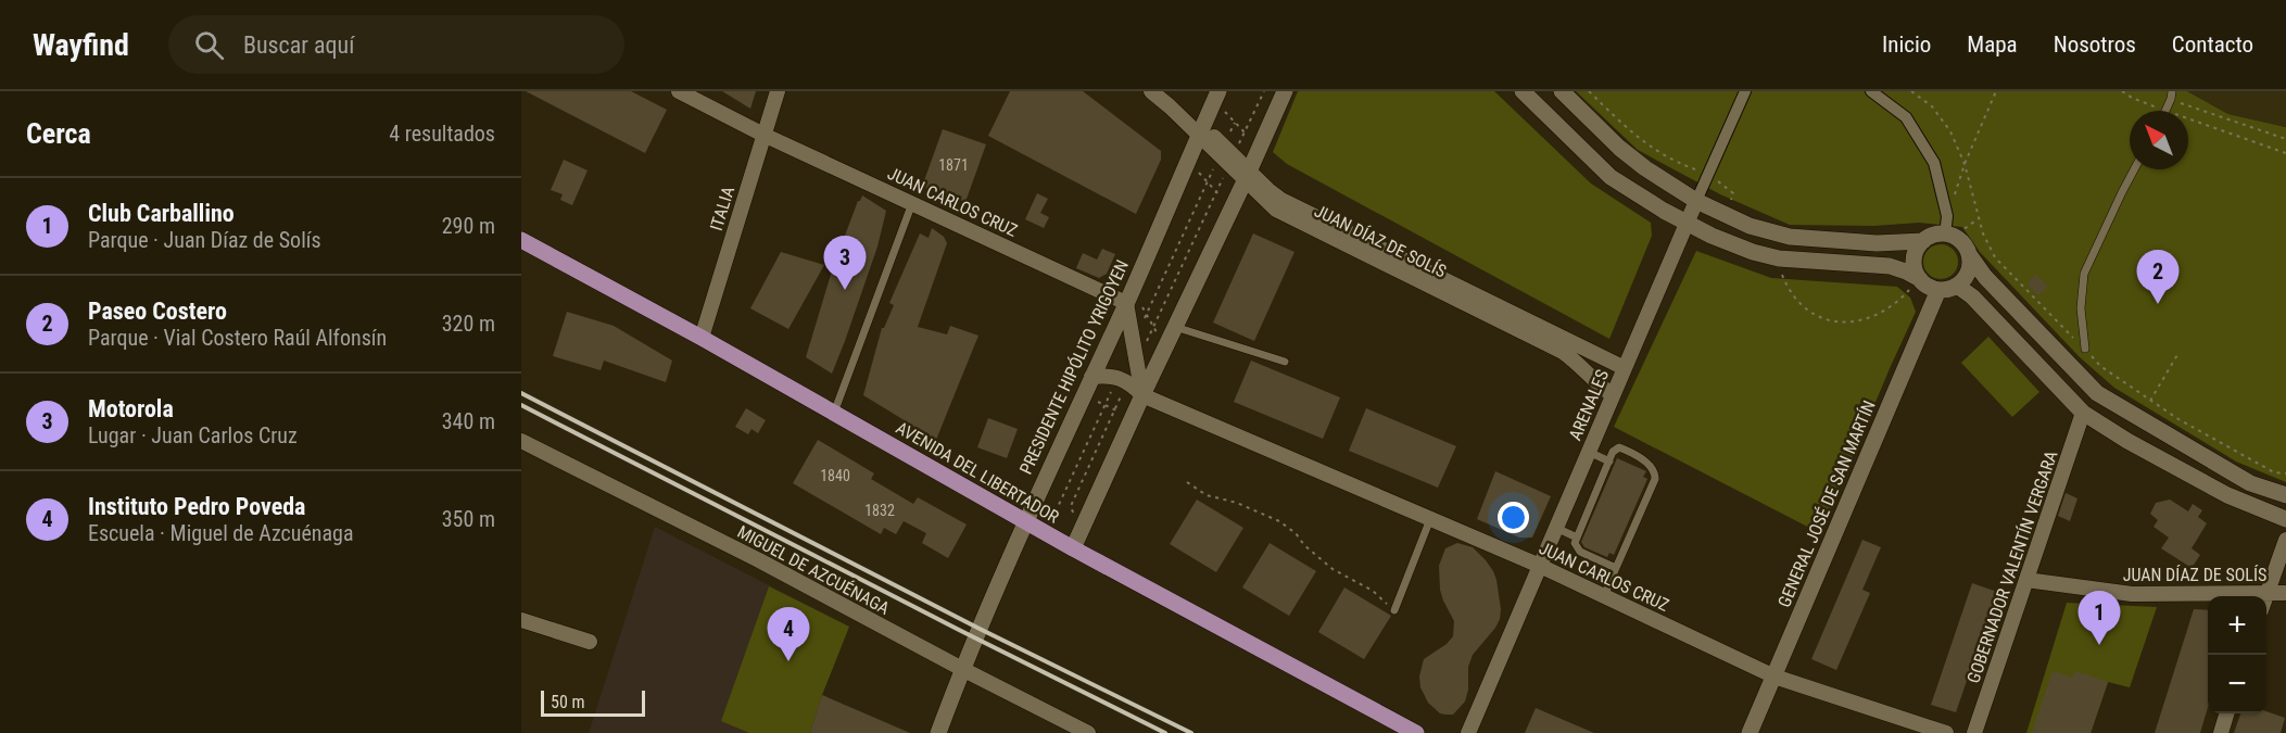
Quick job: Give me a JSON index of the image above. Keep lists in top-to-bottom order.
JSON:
{
  "streets": {
    "main road": ["AVENIDA DEL LIBERTADOR"],
    "street": [
      "JUAN CARLOS CRUZ",
      "ITALIA",
      "JUAN DÍAZ DE SOLÍS",
      "PRESIDENTE HIPÓLITO YRIGOYEN",
      "ARENALES",
      "GENERAL JOSÉ DE SAN MARTÍN",
      "GOBERNADOR VALENTÍN VERGARA",
      "MIGUEL DE AZCUÉNAGA"
    ]
  },
  "crossings": [
    ["JUAN CARLOS CRUZ", "ITALIA"],
    ["JUAN CARLOS CRUZ", "PRESIDENTE HIPÓLITO YRIGOYEN"],
    ["JUAN CARLOS CRUZ", "ARENALES"],
    ["JUAN CARLOS CRUZ", "GENERAL JOSÉ DE SAN MARTÍN"],
    ["ITALIA", "AVENIDA DEL LIBERTADOR"],
    ["JUAN DÍAZ DE SOLÍS", "PRESIDENTE HIPÓLITO YRIGOYEN"],
    ["JUAN DÍAZ DE SOLÍS", "ARENALES"],
    ["JUAN DÍAZ DE SOLÍS", "GOBERNADOR VALENTÍN VERGARA"],
    ["PRESIDENTE HIPÓLITO YRIGOYEN", "AVENIDA DEL LIBERTADOR"],
    ["PRESIDENTE HIPÓLITO YRIGOYEN", "MIGUEL DE AZCUÉNAGA"]
  ],
  "house_numbers": ["1871", "1840", "1832"],
  "scale_bar": "50 m",
  "north": "top left",
  "page": {
    "header": "Wayfind",
    "search": "Buscar aquí",
    "nav": [
      "Inicio",
      "Mapa",
      "Nosotros",
      "Contacto"
    ],
    "heading": ["Cerca", "4 resultados"],
    "list": [
      {
        "mark": "1",
        "name": "Club Carballino",
        "note": "Parque · Juan Díaz de Solís",
        "value": "290 m"
      },
      {
        "mark": "2",
        "name": "Paseo Costero",
        "note": "Parque · Vial Costero Raúl Alfonsín",
        "value": "320 m"
      },
      {
        "mark": "3",
        "name": "Motorola",
        "note": "Lugar · Juan Carlos Cruz",
        "value": "340 m"
      },
      {
        "mark": "4",
        "name": "Instituto Pedro Poveda",
        "note": "Escuela · Miguel de Azcuénaga",
        "value": "350 m"
      }
    ],
    "pins": [
      "3",
      "2",
      "1",
      "4"
    ],
    "map_buttons": ["+", "−"],
    "scale": "50 m"
  }
}
